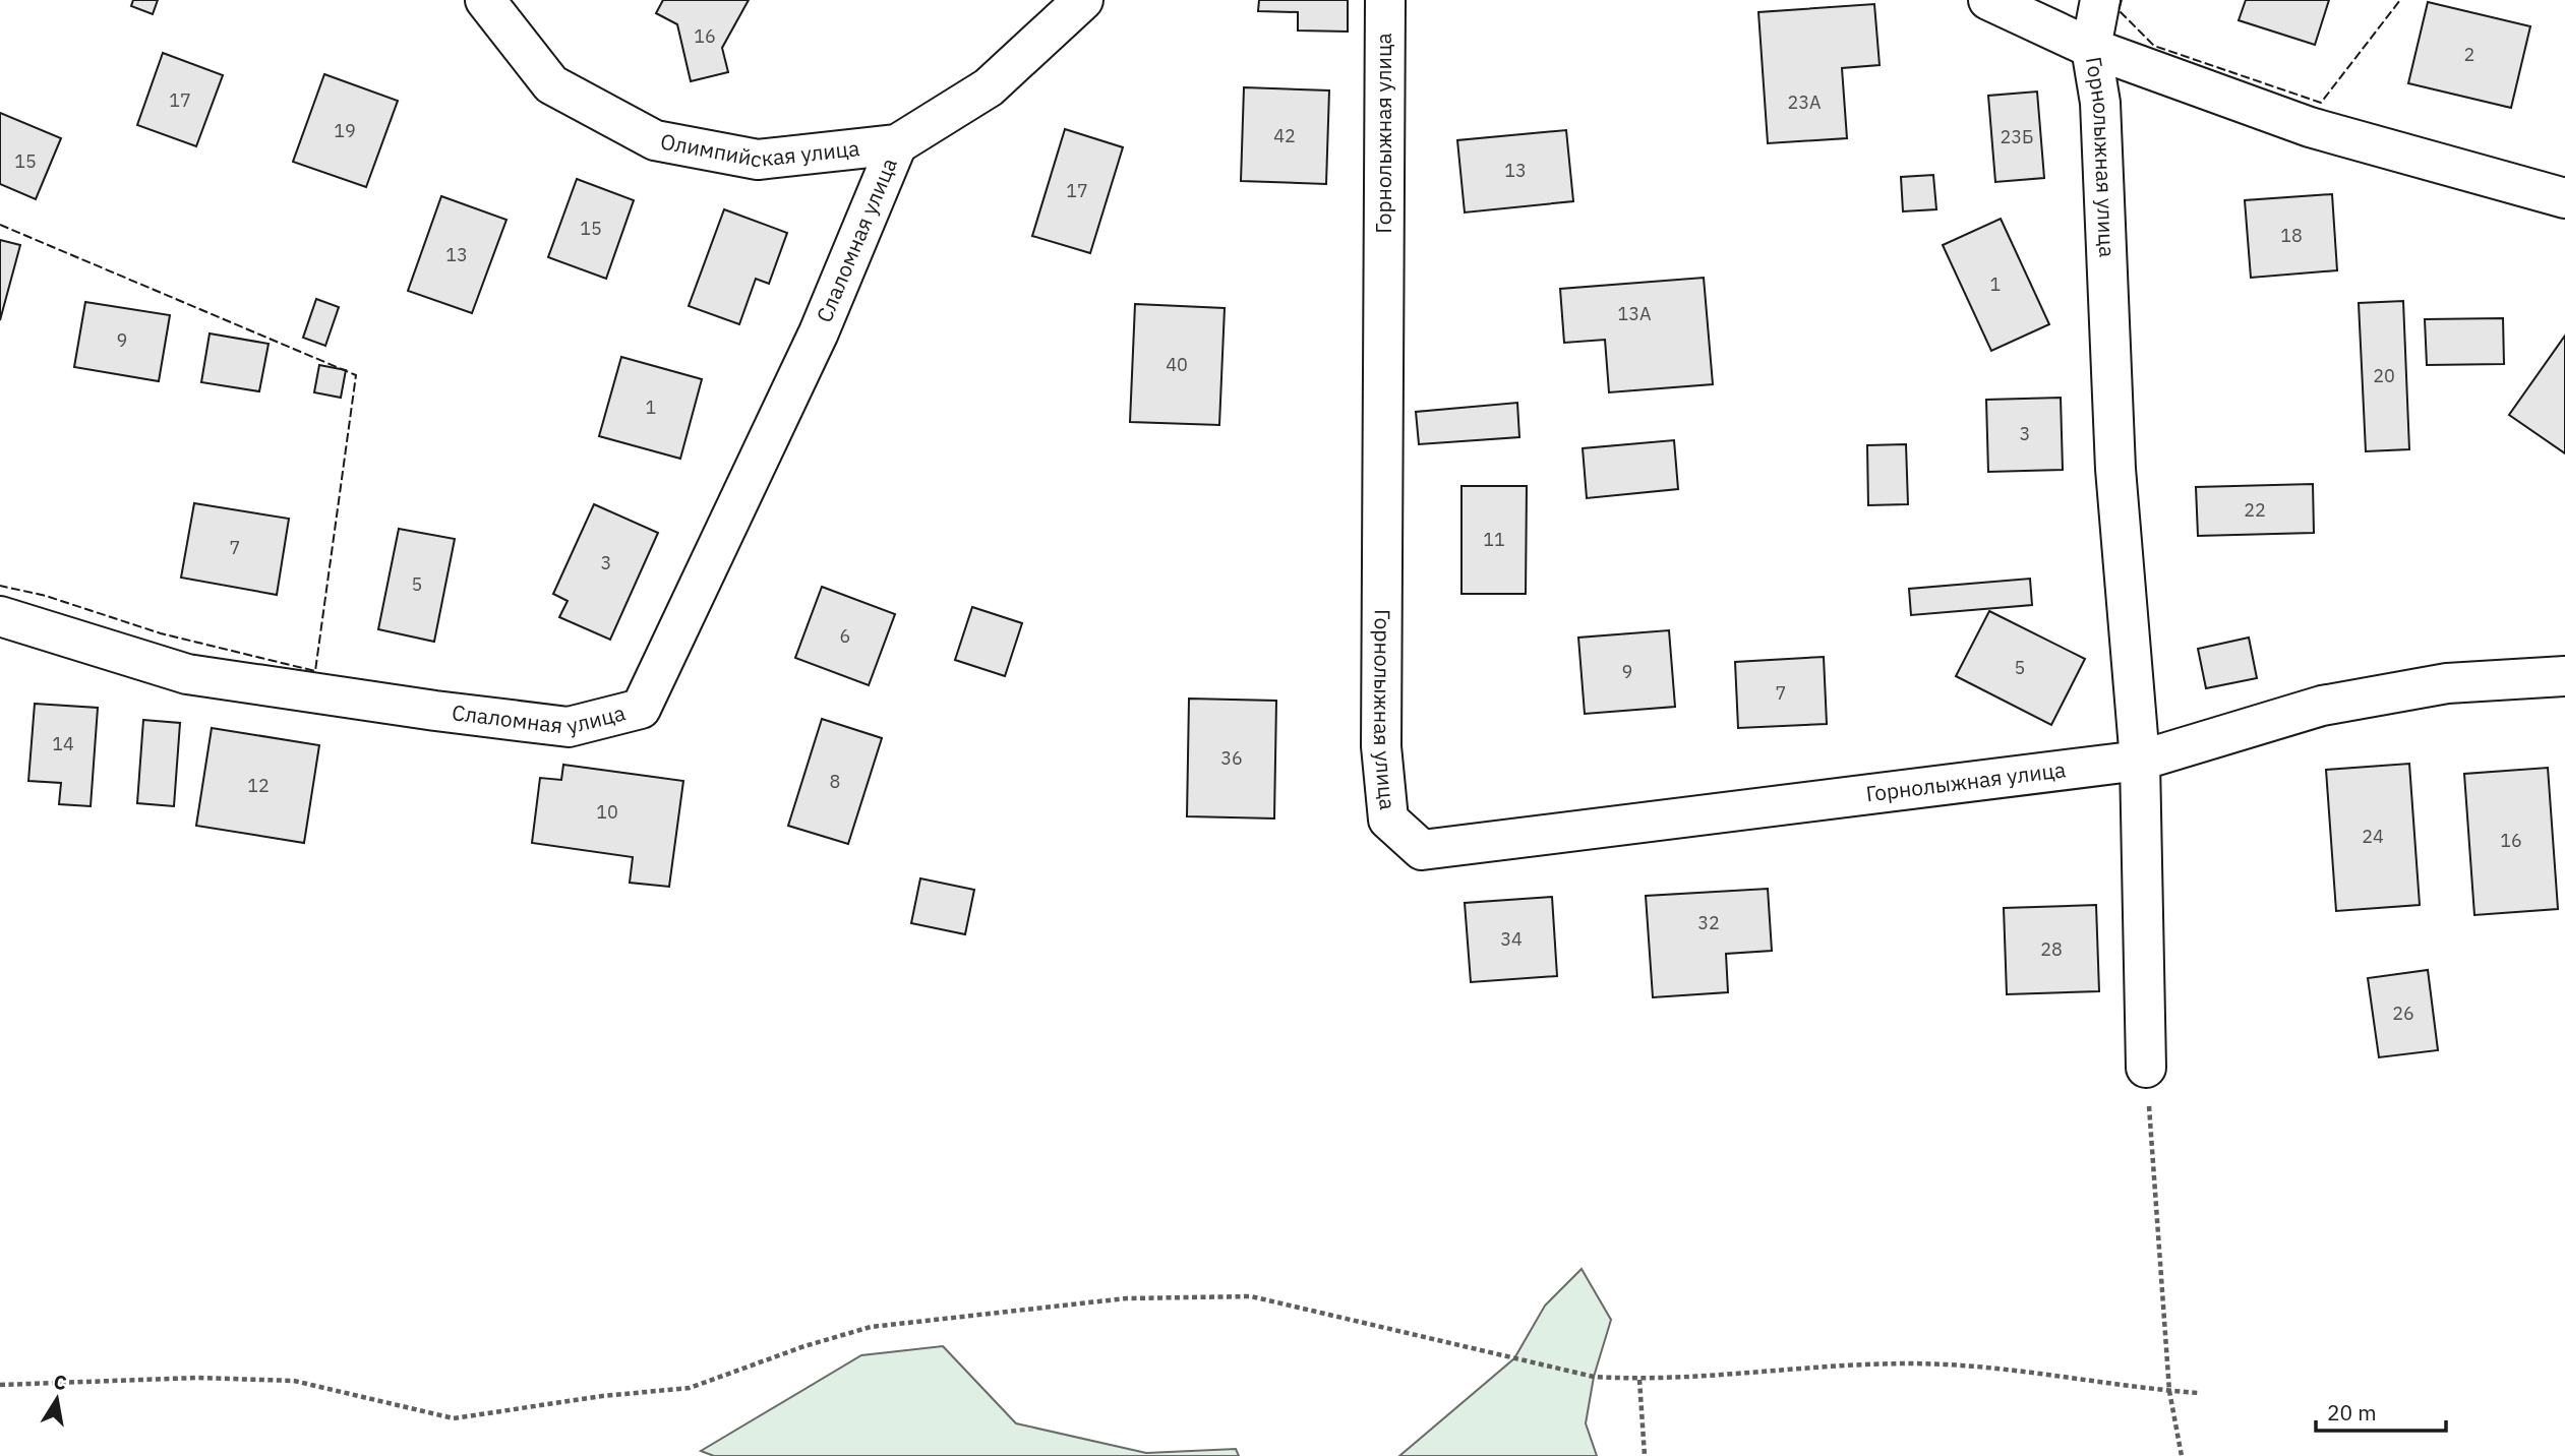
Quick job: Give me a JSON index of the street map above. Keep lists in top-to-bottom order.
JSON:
{
  "streets": {
    "street": ["Горнолыжная улица", "Олимпийская улица", "Слаломная улица"]
  },
  "crossings": [
    ["Олимпийская улица", "Слаломная улица"]
  ],
  "house_numbers": [
    "16",
    "2",
    "17",
    "23А",
    "19",
    "42",
    "23Б",
    "15",
    "13",
    "17",
    "15",
    "18",
    "13",
    "1",
    "13А",
    "9",
    "40",
    "20",
    "1",
    "3",
    "22",
    "11",
    "7",
    "3",
    "5",
    "6",
    "5",
    "9",
    "7",
    "14",
    "36",
    "8",
    "12",
    "10",
    "24",
    "16",
    "32",
    "34",
    "28",
    "26"
  ],
  "scale_bar": "20 m",
  "north": "top"
}
